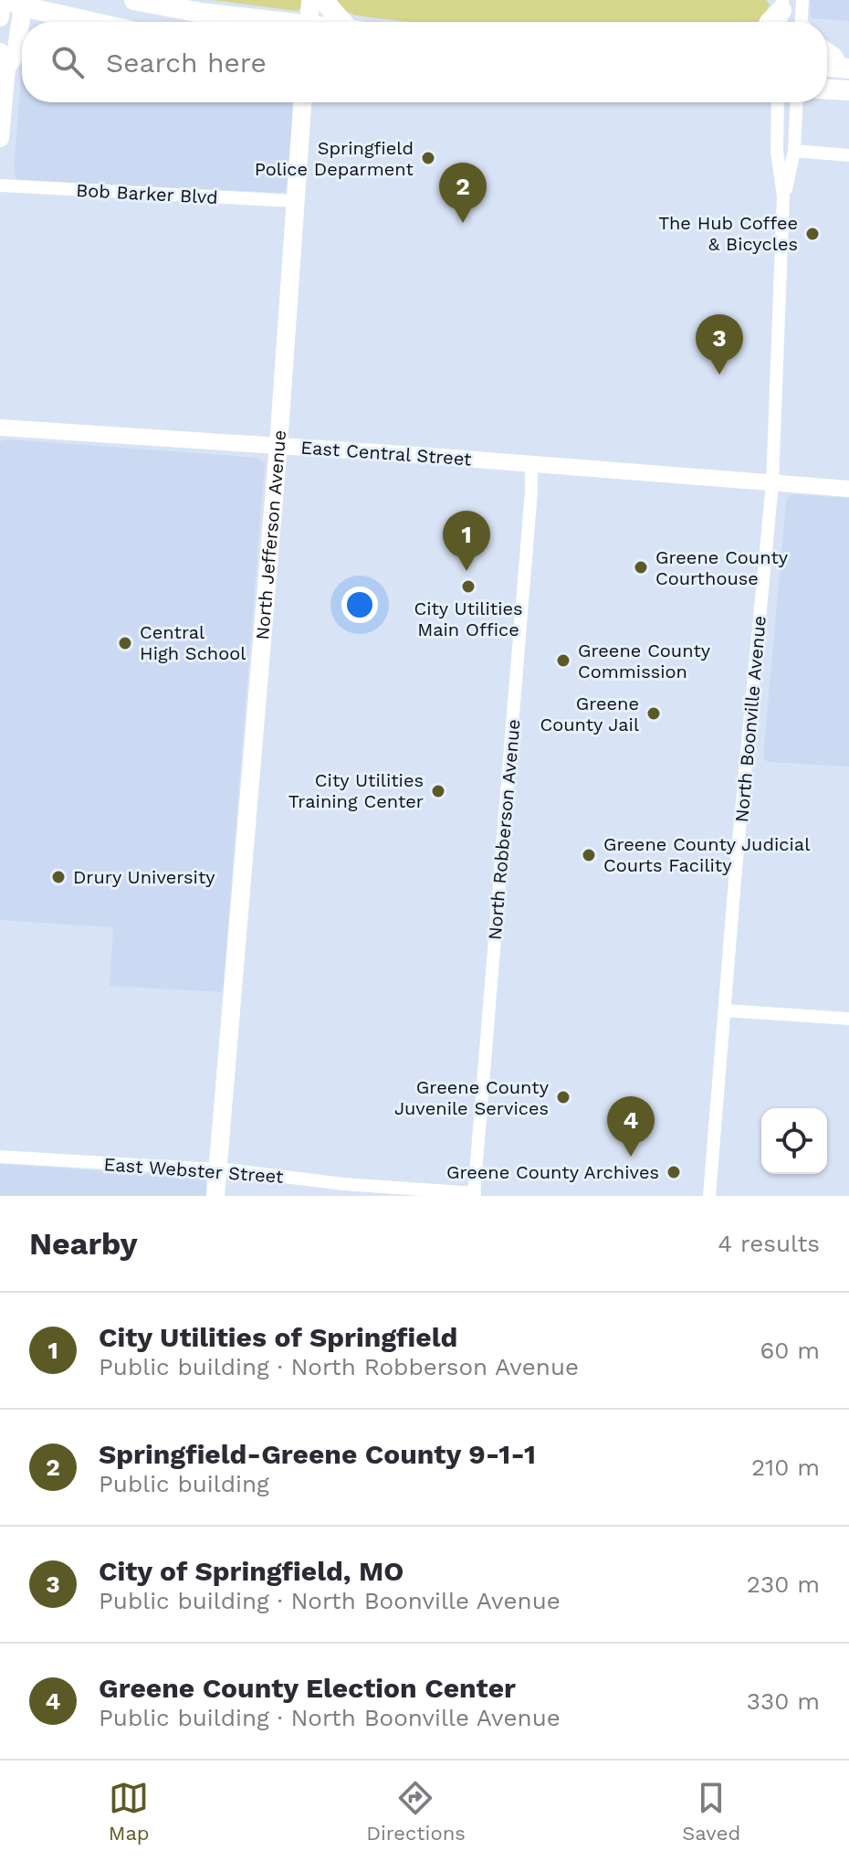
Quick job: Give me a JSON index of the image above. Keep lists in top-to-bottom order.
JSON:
{
  "streets": {
    "main road": ["North Jefferson Avenue"],
    "street": [
      "Bob Barker Blvd",
      "East Central Street",
      "North Boonville Avenue",
      "North Robberson Avenue",
      "East Webster Street"
    ]
  },
  "crossings": [
    ["Bob Barker Blvd", "North Jefferson Avenue"],
    ["East Central Street", "North Jefferson Avenue"],
    ["East Central Street", "North Boonville Avenue"],
    ["East Central Street", "North Robberson Avenue"],
    ["North Jefferson Avenue", "East Webster Street"],
    ["North Robberson Avenue", "East Webster Street"]
  ],
  "places": [
    "Springfield Police Deparment",
    "The Hub Coffee & Bicycles",
    "Greene County Courthouse",
    "City Utilities Main Office",
    "Central High School",
    "Greene County Commission",
    "Greene County Jail",
    "City Utilities Training Center",
    "Greene County Judicial Courts Facility",
    "Drury University",
    "Greene County Juvenile Services",
    "Greene County Archives"
  ],
  "page": {
    "search": "Search here",
    "pins": [
      "2",
      "3",
      "1",
      "4"
    ],
    "heading": ["Nearby", "4 results"],
    "list": [
      {
        "mark": "1",
        "name": "City Utilities of Springfield",
        "note": "Public building · North Robberson Avenue",
        "value": "60 m"
      },
      {
        "mark": "2",
        "name": "Springfield-Greene County 9-1-1",
        "note": "Public building",
        "value": "210 m"
      },
      {
        "mark": "3",
        "name": "City of Springfield, MO",
        "note": "Public building · North Boonville Avenue",
        "value": "230 m"
      },
      {
        "mark": "4",
        "name": "Greene County Election Center",
        "note": "Public building · North Boonville Avenue",
        "value": "330 m"
      }
    ],
    "nav": ["Map", "Directions", "Saved"]
  }
}
